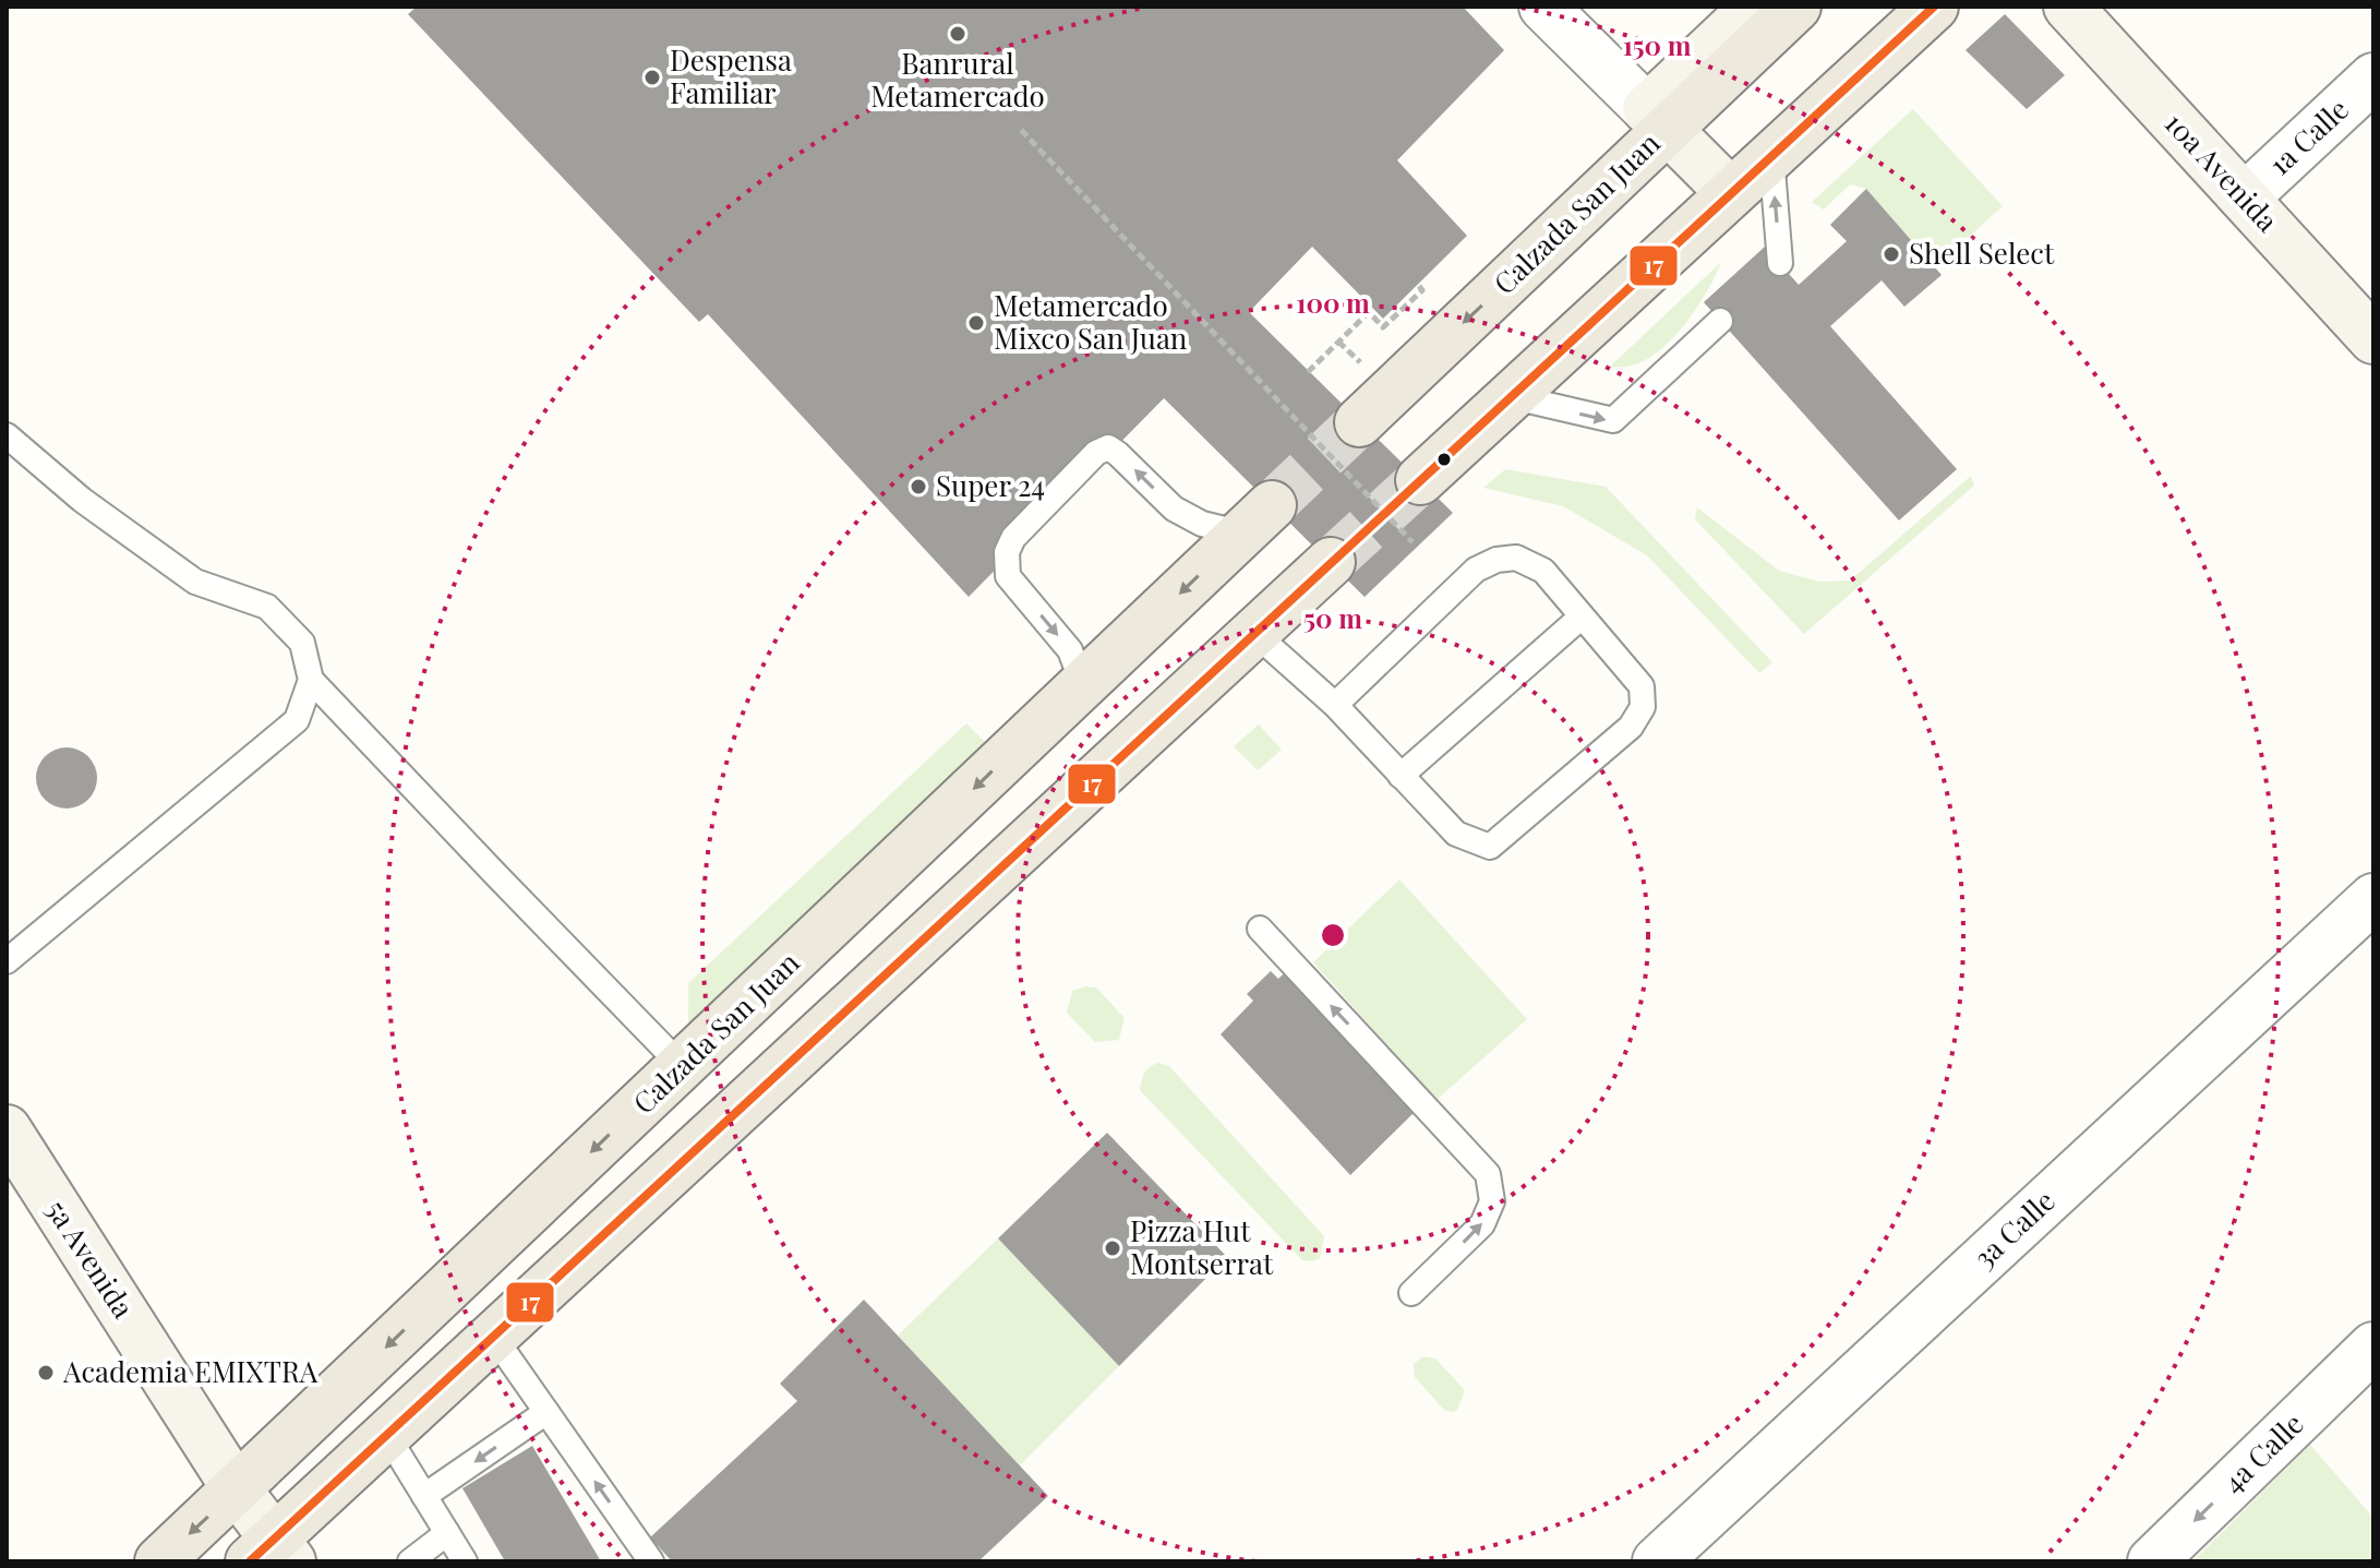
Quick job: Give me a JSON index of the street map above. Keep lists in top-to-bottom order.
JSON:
{
  "streets": {
    "main road": ["Calzada San Juan"],
    "street": [
      "1a Calle",
      "10a Avenida",
      "3a Calle",
      "5a Avenida",
      "4a Calle"
    ]
  },
  "crossings": [
    ["1a Calle", "10a Avenida"],
    ["Calzada San Juan", "5a Avenida"]
  ],
  "one_way": ["Calzada San Juan", "4a Calle"],
  "places": [
    "Banrural Metamercado",
    "Despensa Familiar",
    "Shell Select",
    "Metamercado Mixco San Juan",
    "Super 24",
    "Pizza Hut Montserrat",
    "Academia EMIXTRA"
  ],
  "lines": ["transit line 17"],
  "rings": ["150 m", "100 m", "50 m"]
}
